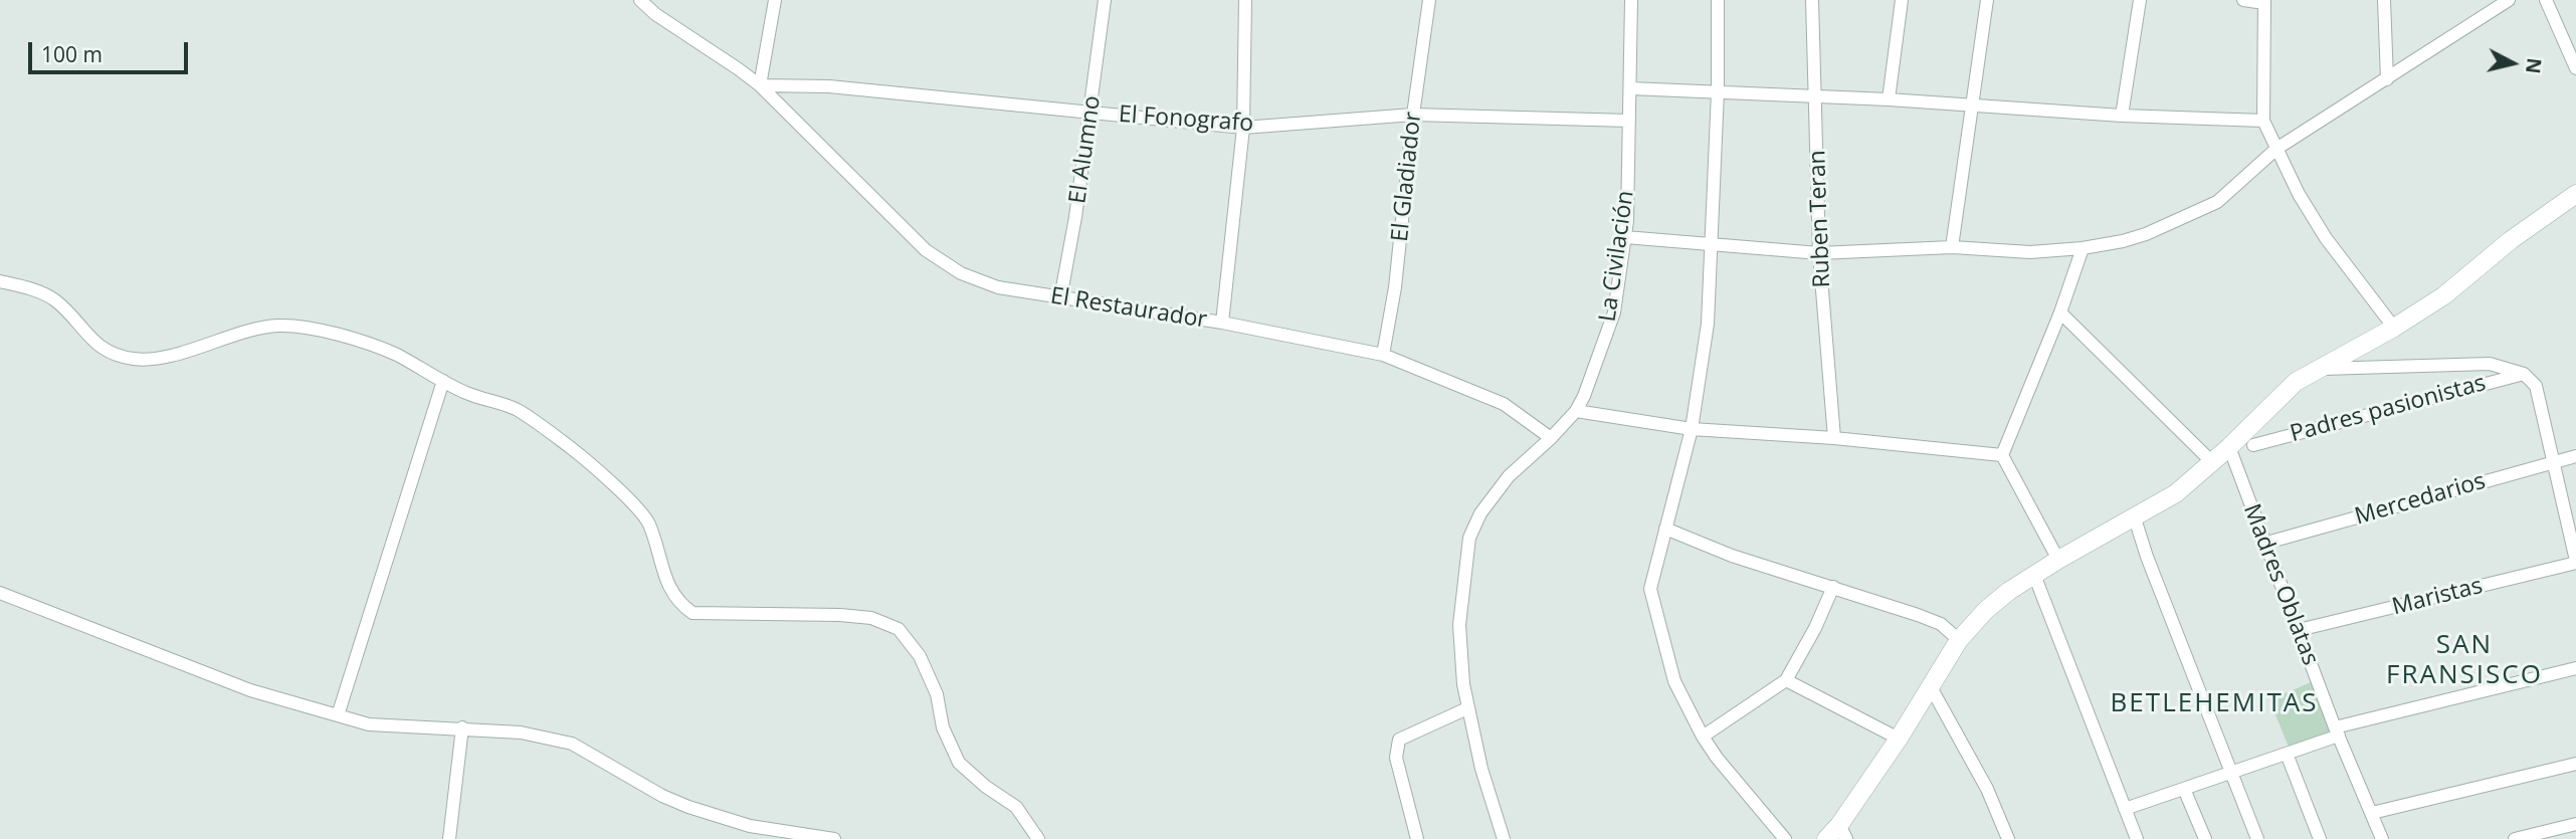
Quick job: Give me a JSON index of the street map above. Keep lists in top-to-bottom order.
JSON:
{
  "streets": {
    "street": [
      "El Fonografo",
      "El Alumno",
      "El Gladiador",
      "Ruben Teran",
      "La Civilación",
      "El Restaurador",
      "Padres pasionistas",
      "Mercedarios",
      "Madres Oblatas",
      "Maristas"
    ]
  },
  "crossings": [
    ["El Fonografo", "El Alumno"],
    ["El Fonografo", "El Gladiador"],
    ["El Fonografo", "La Civilación"],
    ["El Fonografo", "El Restaurador"],
    ["El Alumno", "El Restaurador"],
    ["El Gladiador", "El Restaurador"],
    ["La Civilación", "El Restaurador"],
    ["Mercedarios", "Madres Oblatas"],
    ["Madres Oblatas", "Maristas"]
  ],
  "districts": ["SAN FRANSISCO", "BETLEHEMITAS"],
  "scale_bar": "100 m",
  "north": "right"
}
